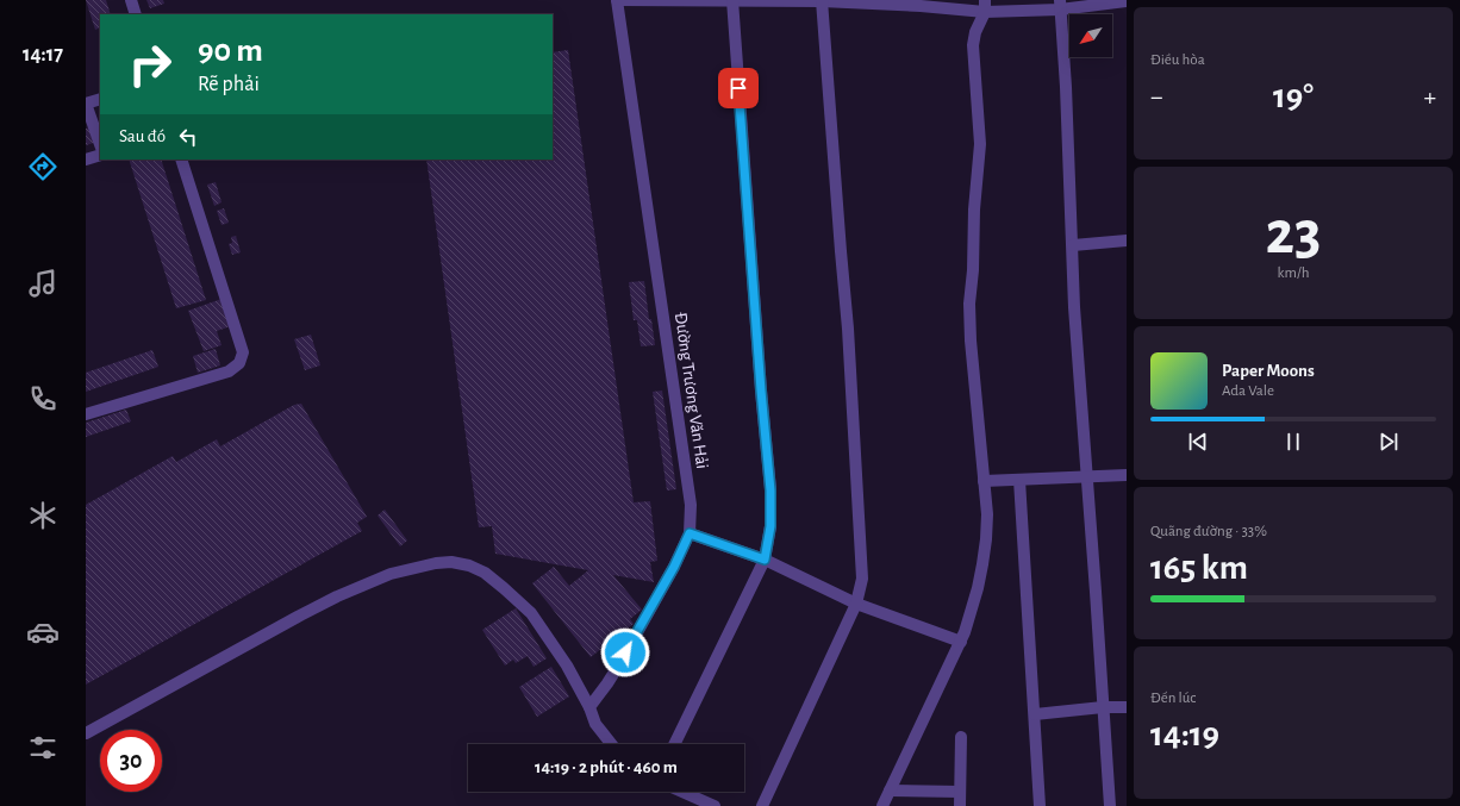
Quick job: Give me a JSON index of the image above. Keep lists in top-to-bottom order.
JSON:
{
  "streets": {
    "street": ["Đường Trương Văn Hải"]
  },
  "north": "bottom left",
  "page": {
    "tabs": "14:17",
    "tile": [
      "Điều hòa",
      ["23", "km/h"],
      ["Quãng đường · 33%", "165 km"],
      ["Đến lúc", "14:19"]
    ],
    "turn": ["90 m", "Rẽ phải"],
    "heat": ["−", "19°", "+"],
    "then": "Sau đó",
    "song": ["Paper Moons", "Ada Vale"],
    "limit": "30",
    "trip": "14:19 · 2 phút · 460 m"
  }
}
